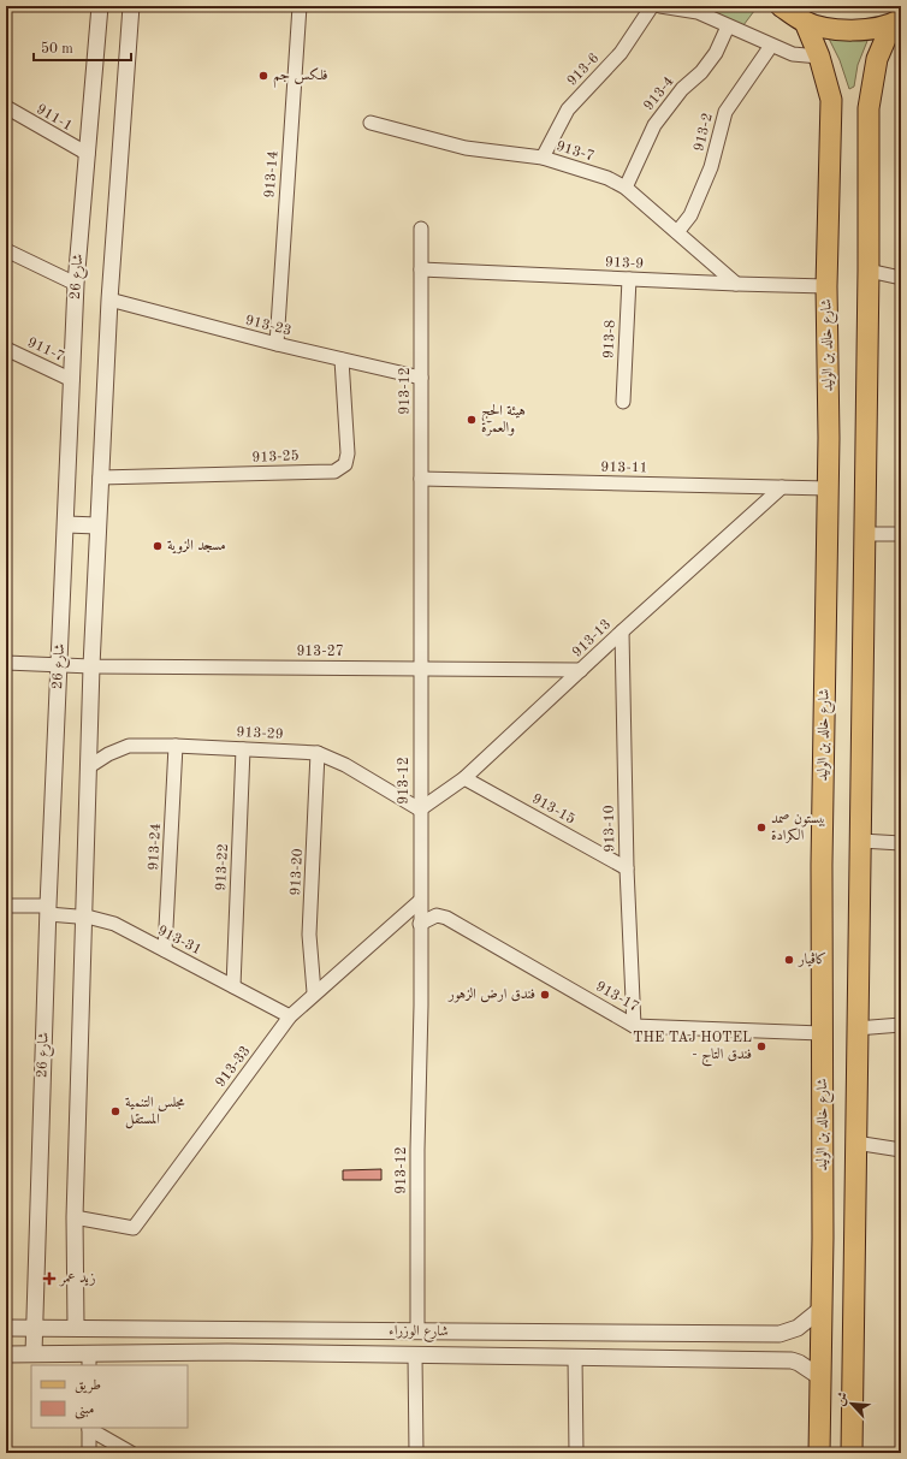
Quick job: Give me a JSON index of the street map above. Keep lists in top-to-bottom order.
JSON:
{
  "streets": {
    "main road": ["شارع خالد بن الوليد"],
    "street": [
      "913-6",
      "913-4",
      "911-1",
      "913-2",
      "913-7",
      "913-14",
      "913-9",
      "شارع 26",
      "913-23",
      "913-8",
      "911-7",
      "913-12",
      "913-25",
      "913-11",
      "913-13",
      "913-27",
      "913-29",
      "913-15",
      "913-10",
      "913-24",
      "913-22",
      "913-20",
      "913-31",
      "913-17",
      "913-33",
      "شارع الوزراء"
    ]
  },
  "crossings": [
    ["913-6", "913-7"],
    ["913-4", "913-7"],
    ["911-1", "شارع 26"],
    ["913-2", "913-7"],
    ["913-7", "913-9"],
    ["913-14", "913-23"],
    ["913-9", "913-8"],
    ["913-9", "شارع خالد بن الوليد"],
    ["913-9", "913-12"],
    ["شارع 26", "911-7"],
    ["شارع 26", "913-27"],
    ["شارع 26", "913-31"],
    ["شارع 26", "شارع الوزراء"],
    ["913-23", "913-12"],
    ["913-23", "913-25"],
    ["شارع خالد بن الوليد", "913-11"],
    ["شارع خالد بن الوليد", "913-17"],
    ["شارع خالد بن الوليد", "شارع الوزراء"],
    ["913-12", "913-11"],
    ["913-12", "913-13"],
    ["913-12", "913-27"],
    ["913-12", "913-29"],
    ["913-12", "913-17"],
    ["913-12", "913-33"],
    ["913-12", "شارع الوزراء"],
    ["913-11", "913-13"],
    ["913-13", "913-27"],
    ["913-13", "913-29"],
    ["913-13", "913-15"],
    ["913-13", "913-10"],
    ["913-29", "913-24"],
    ["913-29", "913-22"],
    ["913-29", "913-20"],
    ["913-15", "913-10"],
    ["913-10", "913-17"],
    ["913-24", "913-31"],
    ["913-22", "913-31"],
    ["913-20", "913-33"],
    ["913-31", "913-33"]
  ],
  "places": {
    "other": [
      "فلكس جم",
      "هيئة الحج والعمرة",
      "مسجد الزوية",
      "بيستون صمد الكرادة",
      "كاڤيار",
      "فندق ارض الزهور",
      "THE TAJ HOTEL - فندق التاج",
      "مجلس التنمية المستقل"
    ],
    "health": ["زيد عمر"]
  },
  "legend": ["طريق", "مبنى"],
  "scale_bar": "50 m",
  "north": "top left"
}
